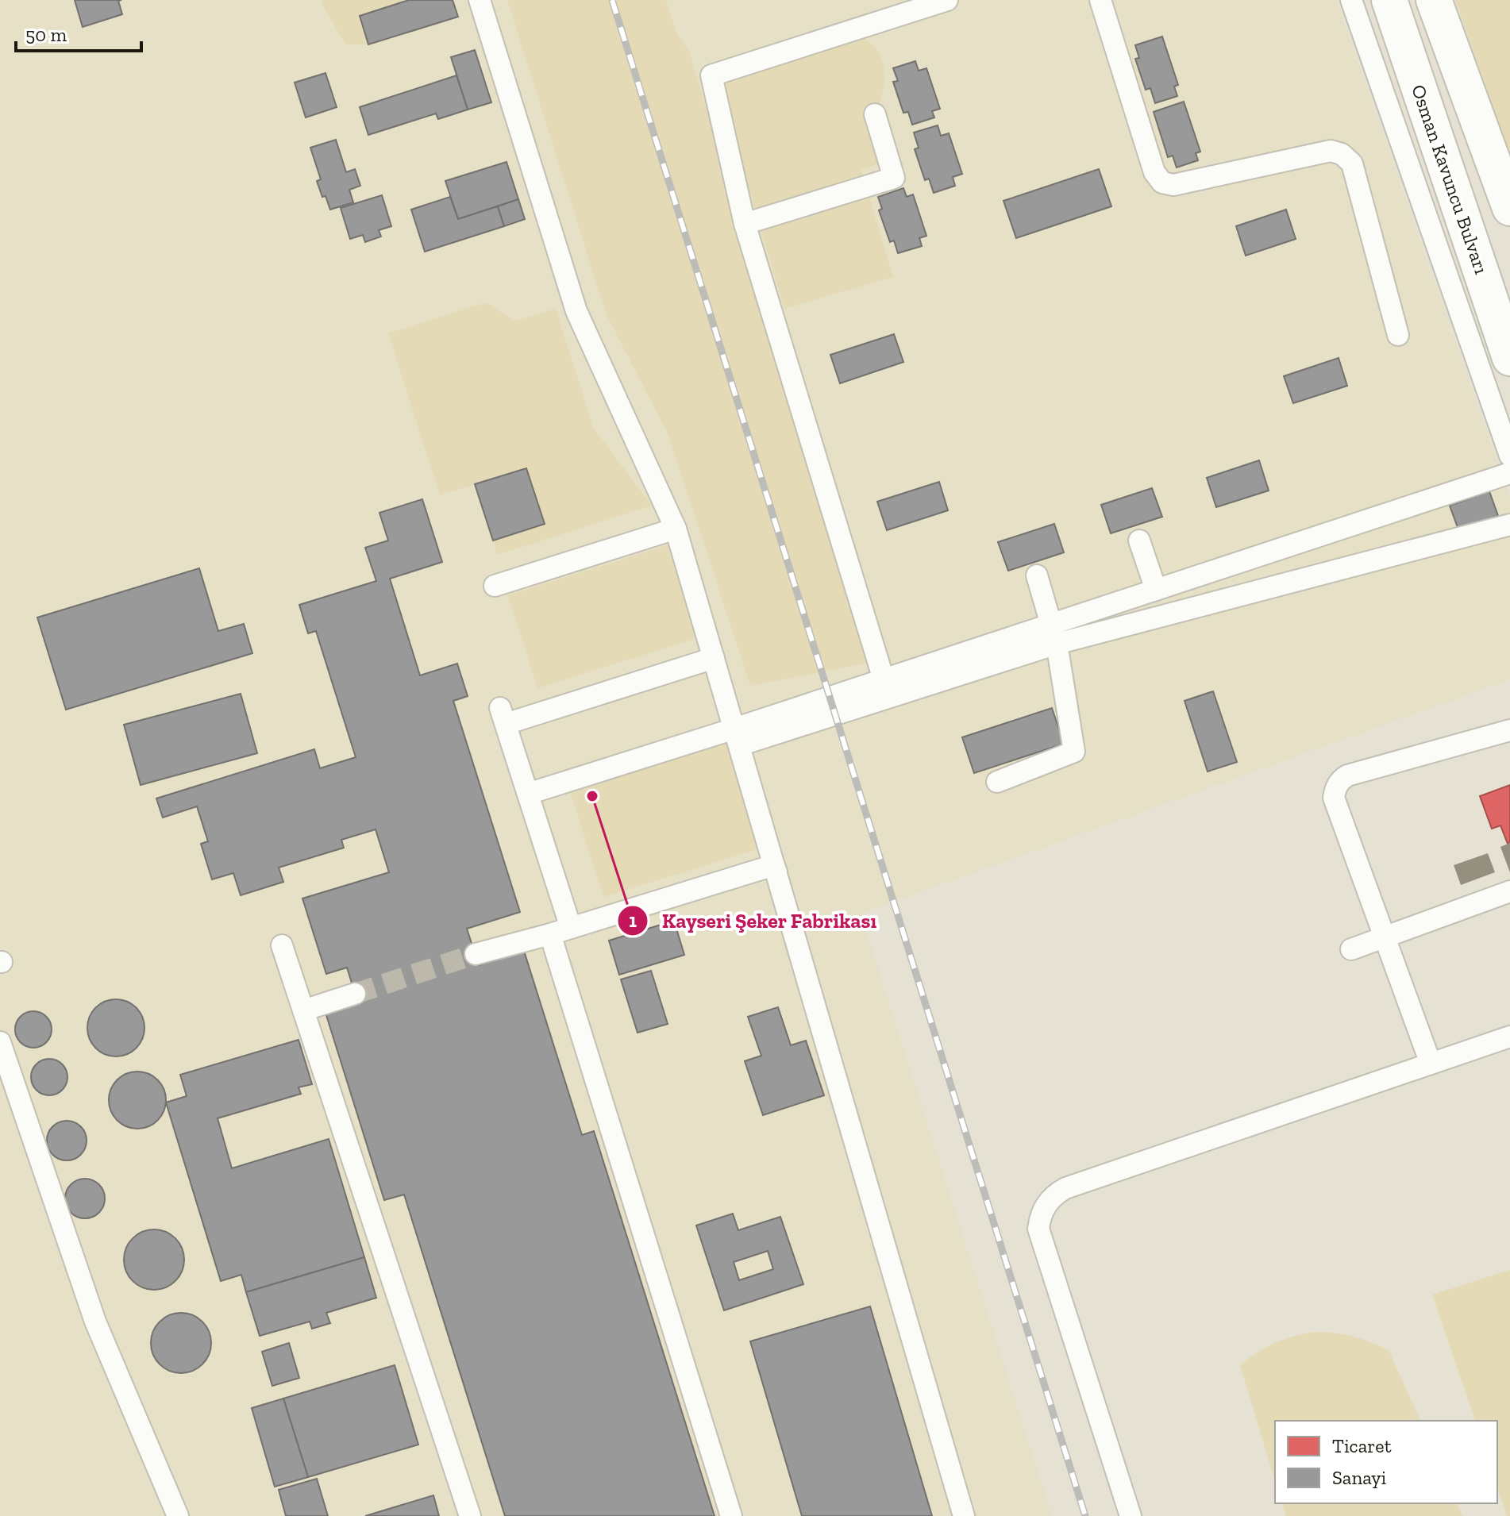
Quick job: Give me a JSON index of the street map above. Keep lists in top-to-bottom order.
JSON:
{
  "streets": {
    "highway": ["Osman Kavuncu Bulvarı"]
  },
  "places": ["Kayseri Şeker Fabrikası"],
  "legend": ["Ticaret", "Sanayi"],
  "scale_bar": "50 m"
}
